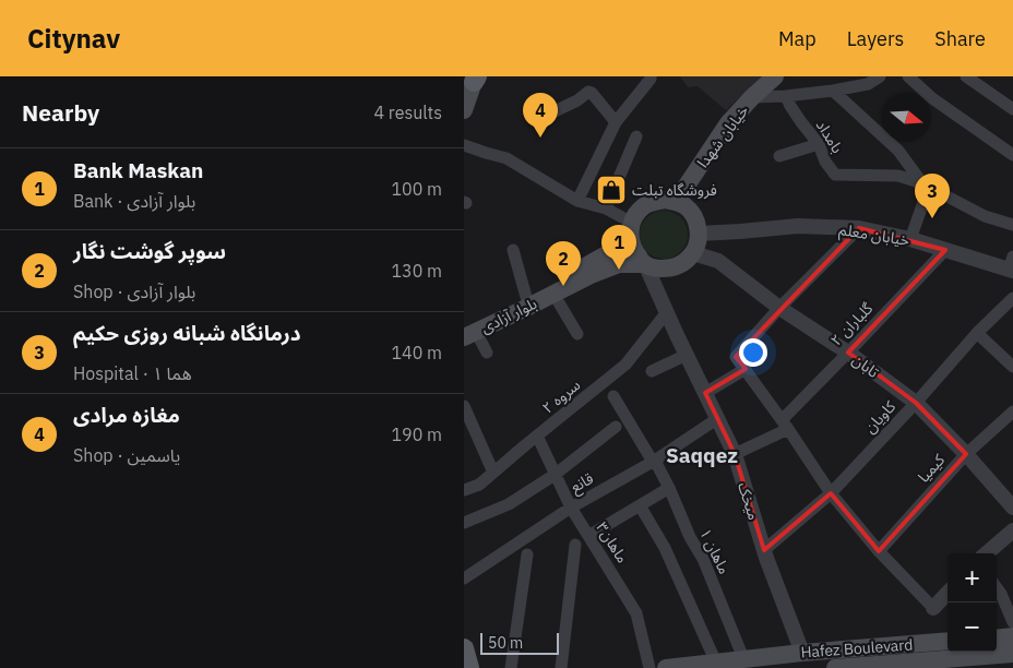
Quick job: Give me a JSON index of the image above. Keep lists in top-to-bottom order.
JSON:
{
  "streets": {
    "main road": ["خیابان شهدا", "بلوار آزادی", "Hafez Boulevard"],
    "street": [
      "بامداد",
      "خیابان معلم",
      "گلباران ۲",
      "تابان",
      "سروه ۲",
      "کاویان",
      "کیمیا",
      "قانع",
      "میخک",
      "ماهان۳",
      "ماهان ۱"
    ]
  },
  "crossings": [
    ["خیابان شهدا", "خیابان معلم"],
    ["خیابان شهدا", "بلوار آزادی"],
    ["خیابان شهدا", "تابان"],
    ["خیابان شهدا", "میخک"],
    ["خیابان معلم", "بلوار آزادی"],
    ["خیابان معلم", "گلباران ۲"],
    ["خیابان معلم", "تابان"],
    ["خیابان معلم", "میخک"],
    ["بلوار آزادی", "تابان"],
    ["بلوار آزادی", "میخک"],
    ["گلباران ۲", "تابان"],
    ["گلباران ۲", "میخک"],
    ["تابان", "کاویان"],
    ["تابان", "کیمیا"],
    ["تابان", "میخک"],
    ["سروه ۲", "میخک"],
    ["سروه ۲", "ماهان۳"],
    ["کاویان", "میخک"],
    ["قانع", "میخک"],
    ["قانع", "ماهان۳"],
    ["قانع", "ماهان ۱"],
    ["میخک", "Hafez Boulevard"],
    ["ماهان ۱", "Hafez Boulevard"]
  ],
  "districts": ["Saqqez"],
  "places": {
    "shop": ["فروشگاه تبلت"]
  },
  "scale_bar": "50 m",
  "north": "right",
  "page": {
    "header": "Citynav",
    "nav": ["Map", "Layers", "Share"],
    "heading": ["Nearby", "4 results"],
    "pins": [
      "4",
      "3",
      "1",
      "2"
    ],
    "list": [
      {
        "mark": "1",
        "name": "Bank Maskan",
        "note": "Bank · بلوار آزادی",
        "value": "100 m"
      },
      {
        "mark": "2",
        "name": "سوپر گوشت نگار",
        "note": "Shop · بلوار آزادی",
        "value": "130 m"
      },
      {
        "mark": "3",
        "name": "درمانگاه شبانه روزی حکیم",
        "note": "Hospital · هما ۱",
        "value": "140 m"
      },
      {
        "mark": "4",
        "name": "مغازه مرادی",
        "note": "Shop · یاسمین",
        "value": "190 m"
      }
    ],
    "map_buttons": ["+", "−"],
    "scale": "50 m"
  }
}
